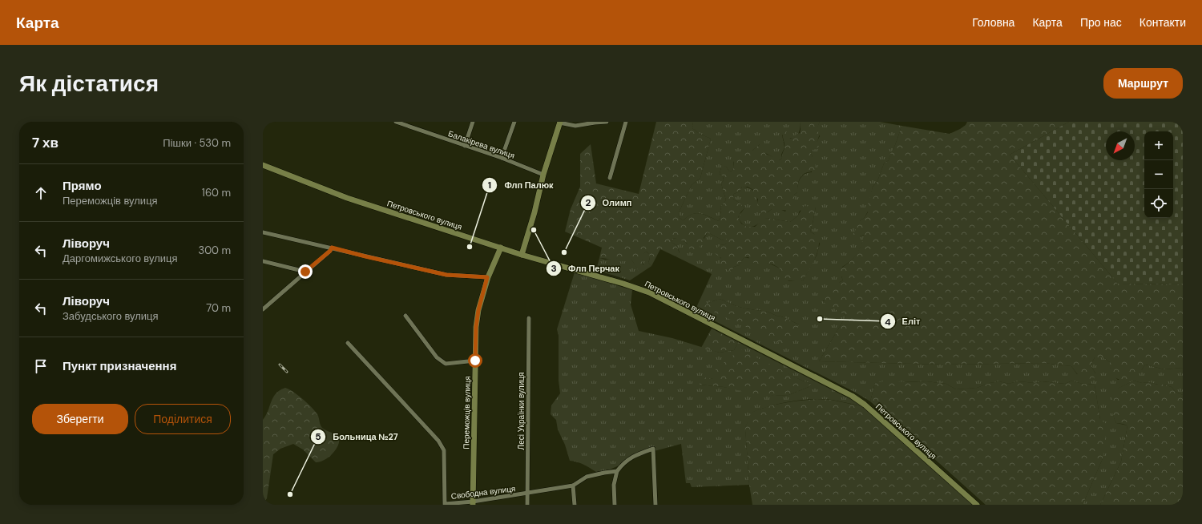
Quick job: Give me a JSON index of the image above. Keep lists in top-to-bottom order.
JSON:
{
  "streets": {
    "main road": ["Петровського вулиця", "Переможців вулиця"],
    "street": ["Балакірева вулиця", "Лесі Українки вулиця", "Свободна вулиця"]
  },
  "crossings": [
    ["Петровського вулиця", "Переможців вулиця"],
    ["Лесі Українки вулиця", "Свободна вулиця"],
    ["Переможців вулиця", "Свободна вулиця"]
  ],
  "places": [
    "Флп Перчак",
    "Флп Палюк",
    "Олимп",
    "Еліт",
    "Больница №27"
  ],
  "north": "bottom left",
  "page": {
    "header": "Карта",
    "nav": [
      "Головна",
      "Карта",
      "Про нас",
      "Контакти"
    ],
    "buttons": [
      "Маршрут",
      ["Зберегти", "Поділитися"]
    ],
    "title": "Як дістатися",
    "heading": ["7 хв", "Пішки · 530 m"],
    "map_buttons": ["+", "−"],
    "list": [
      ["Прямо", "Переможців вулиця", "160 m"],
      ["Ліворуч", "Даргомижського вулиця", "300 m"],
      ["Ліворуч", "Забудського вулиця", "70 m"],
      "Пункт призначення"
    ]
  }
}
